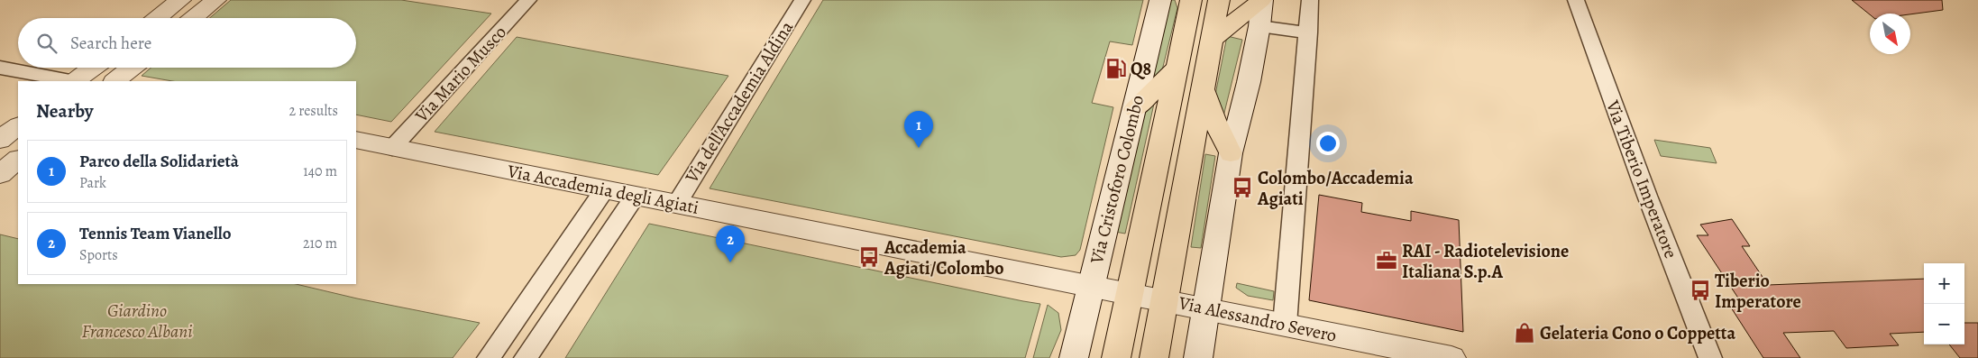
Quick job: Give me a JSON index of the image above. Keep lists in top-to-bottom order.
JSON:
{
  "streets": {
    "main road": ["Via Cristoforo Colombo"],
    "street": [
      "Via Mario Musco",
      "Via dell'Accademia Aldina",
      "Via Tiberio Imperatore",
      "Via Accademia degli Agiati",
      "Via Alessandro Severo"
    ]
  },
  "crossings": [
    ["Via Mario Musco", "Via Accademia degli Agiati"],
    ["Via dell'Accademia Aldina", "Via Accademia degli Agiati"],
    ["Via Cristoforo Colombo", "Via Accademia degli Agiati"],
    ["Via Cristoforo Colombo", "Via Alessandro Severo"],
    ["Via Accademia degli Agiati", "Via Alessandro Severo"]
  ],
  "parks": ["Giardino Francesco Albani"],
  "places": {
    "fuel station": ["Q8"],
    "bus stop": ["Colombo/Accademia Agiati", "Accademia Agiati/Colombo", "Tiberio Imperatore"],
    "office": ["RAI - Radiotelevisione Italiana S.p.A"],
    "shop": ["Gelateria Cono o Coppetta"]
  },
  "north": "bottom right",
  "page": {
    "search": "Search here",
    "heading": ["Nearby", "2 results"],
    "pins": ["1", "2"],
    "list": [
      {
        "mark": "1",
        "name": "Parco della Solidarietà",
        "note": "Park",
        "value": "140 m"
      },
      {
        "mark": "2",
        "name": "Tennis Team Vianello",
        "note": "Sports",
        "value": "210 m"
      }
    ],
    "map_buttons": ["+", "−"]
  }
}
